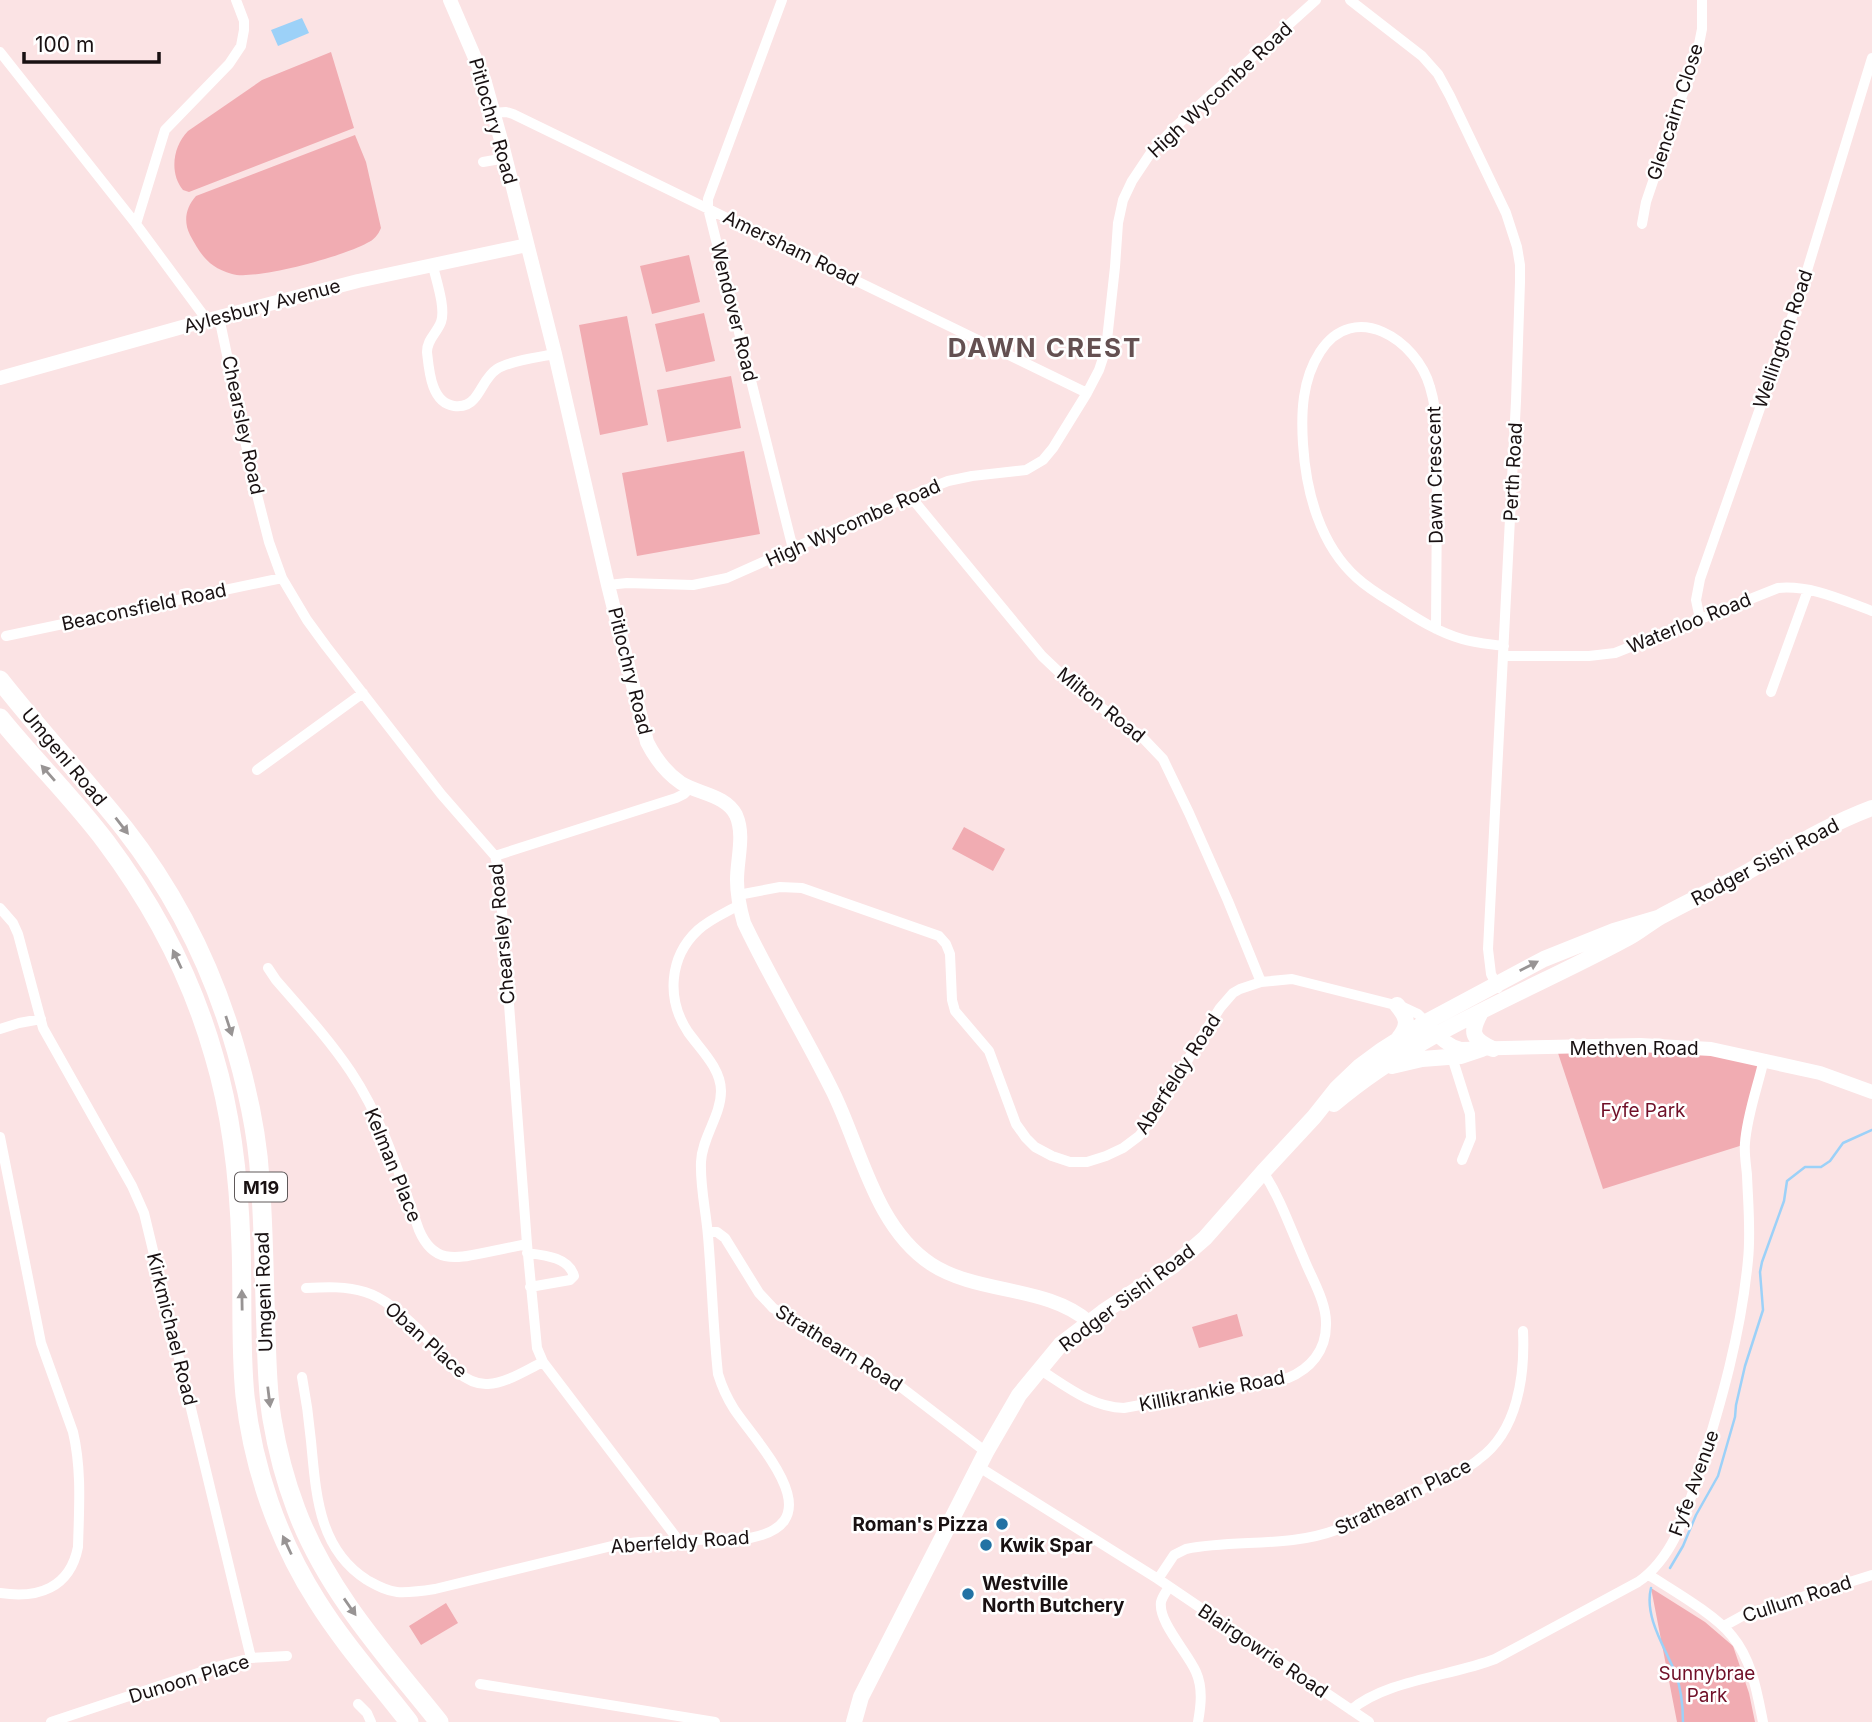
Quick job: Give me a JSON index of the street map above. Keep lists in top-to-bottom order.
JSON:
{
  "streets": {
    "highway": ["Umgeni Road", "M19"],
    "main road": ["Rodger Sishi Road"],
    "street": [
      "High Wycombe Road",
      "Glencairn Close",
      "Pitlochry Road",
      "Amersham Road",
      "Aylesbury Avenue",
      "Wendover Road",
      "Wellington Road",
      "Chearsley Road",
      "Perth Road",
      "Dawn Crescent",
      "Beaconsfield Road",
      "Waterloo Road",
      "Milton Road",
      "Methven Road",
      "Aberfeldy Road",
      "Kelman Place",
      "Kirkmichael Road",
      "Oban Place",
      "Strathearn Road",
      "Killikrankie Road",
      "Fyfe Avenue",
      "Strathearn Place",
      "Cullum Road",
      "Blairgowrie Road",
      "Dunoon Place"
    ]
  },
  "crossings": [
    ["High Wycombe Road", "Pitlochry Road"],
    ["High Wycombe Road", "Amersham Road"],
    ["High Wycombe Road", "Wendover Road"],
    ["High Wycombe Road", "Milton Road"],
    ["Pitlochry Road", "Amersham Road"],
    ["Pitlochry Road", "Aylesbury Avenue"],
    ["Pitlochry Road", "Rodger Sishi Road"],
    ["Pitlochry Road", "Aberfeldy Road"],
    ["Amersham Road", "Wendover Road"],
    ["Aylesbury Avenue", "Chearsley Road"],
    ["Wellington Road", "Waterloo Road"],
    ["Chearsley Road", "Beaconsfield Road"],
    ["Chearsley Road", "Aberfeldy Road"],
    ["Chearsley Road", "Kelman Place"],
    ["Chearsley Road", "Oban Place"],
    ["Perth Road", "Dawn Crescent"],
    ["Perth Road", "Waterloo Road"],
    ["Perth Road", "Rodger Sishi Road"],
    ["Dawn Crescent", "Waterloo Road"],
    ["Milton Road", "Aberfeldy Road"],
    ["Rodger Sishi Road", "Methven Road"],
    ["Rodger Sishi Road", "Aberfeldy Road"],
    ["Rodger Sishi Road", "Strathearn Road"],
    ["Rodger Sishi Road", "Killikrankie Road"],
    ["Methven Road", "Aberfeldy Road"],
    ["Methven Road", "Fyfe Avenue"],
    ["Aberfeldy Road", "Strathearn Road"],
    ["Kirkmichael Road", "Dunoon Place"],
    ["Strathearn Road", "Strathearn Place"],
    ["Strathearn Road", "Blairgowrie Road"],
    ["Fyfe Avenue", "Blairgowrie Road"],
    ["Strathearn Place", "Blairgowrie Road"]
  ],
  "districts": ["DAWN CREST"],
  "parks": ["Fyfe Park", "Sunnybrae Park"],
  "places": ["Roman's Pizza", "Kwik Spar", "Westville North Butchery"],
  "scale_bar": "100 m"
}
